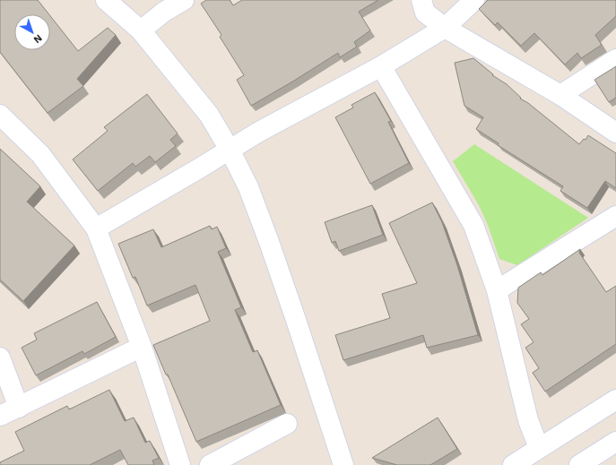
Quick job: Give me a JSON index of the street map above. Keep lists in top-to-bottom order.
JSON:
{
  "north": "bottom right"
}
